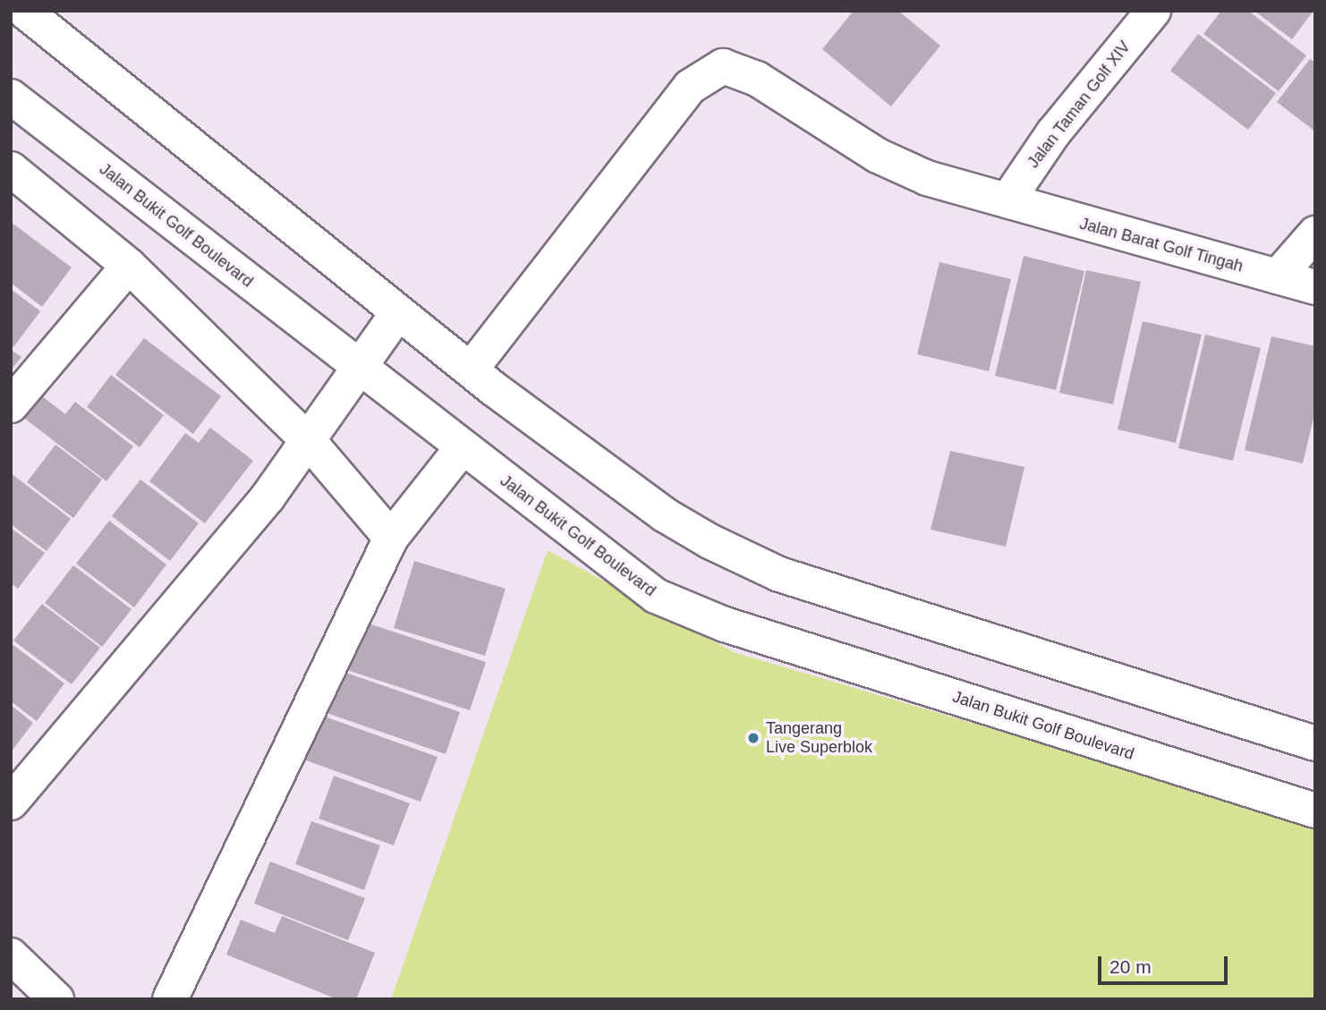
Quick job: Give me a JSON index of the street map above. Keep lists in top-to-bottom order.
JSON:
{
  "streets": {
    "street": ["Jalan Taman Golf XIV", "Jalan Bukit Golf Boulevard", "Jalan Barat Golf Tingah"]
  },
  "crossings": [
    ["Jalan Taman Golf XIV", "Jalan Barat Golf Tingah"]
  ],
  "places": ["Tangerang Live Superblok"],
  "scale_bar": "20 m"
}
